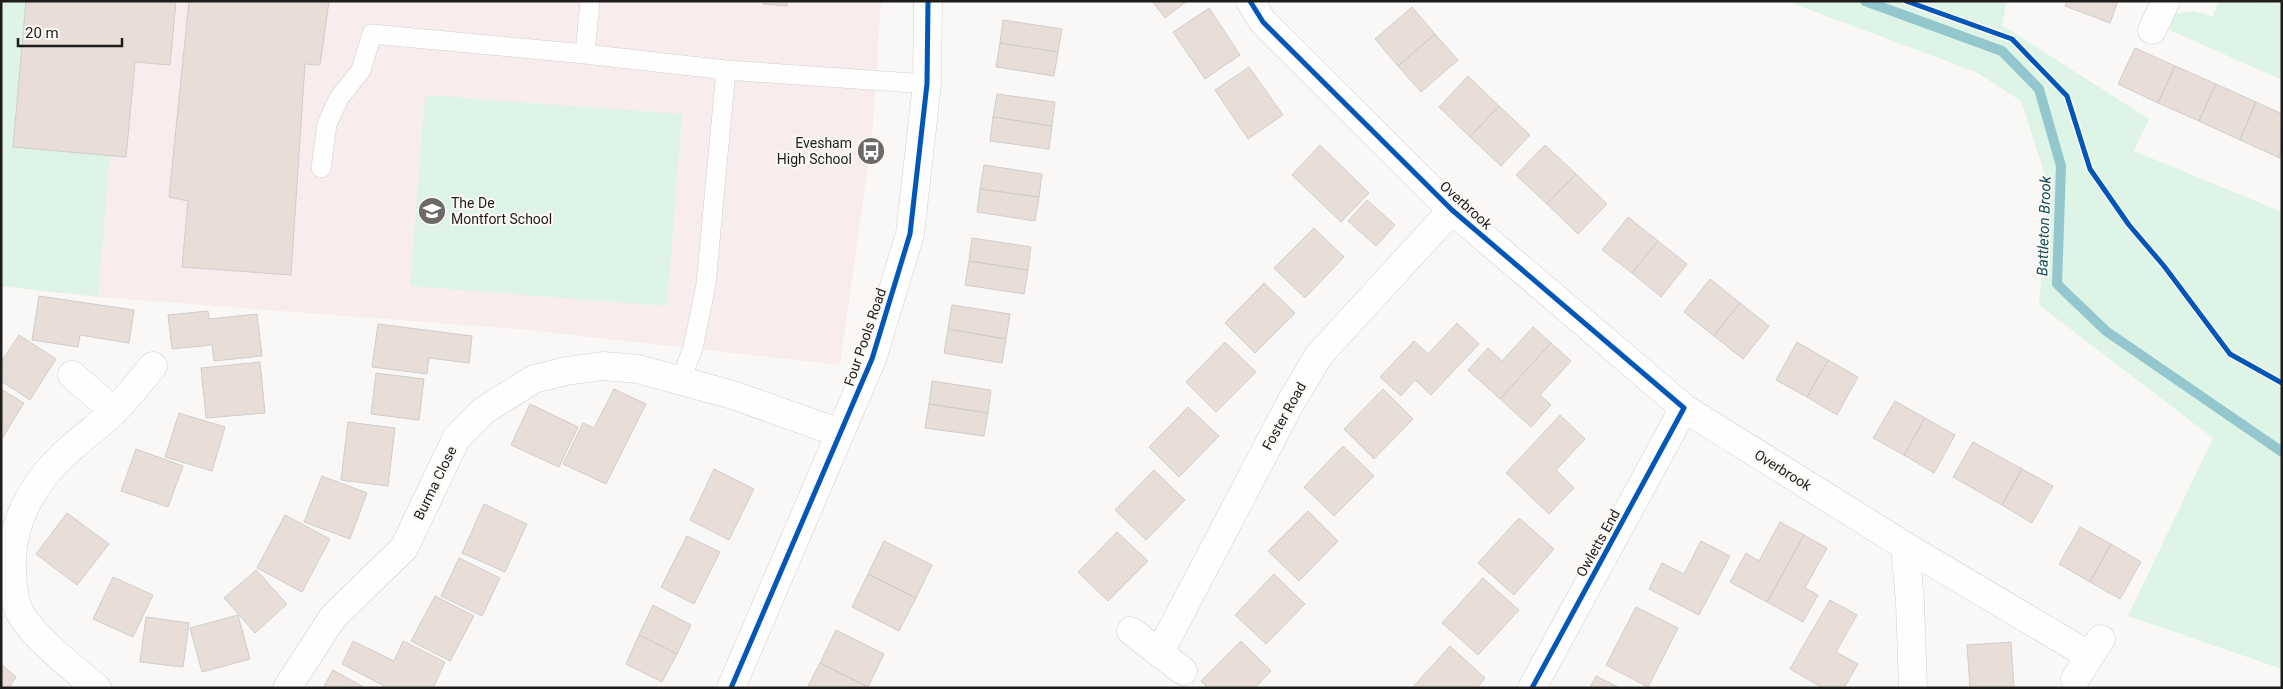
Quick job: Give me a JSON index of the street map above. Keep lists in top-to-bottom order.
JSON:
{
  "streets": {
    "street": [
      "Overbrook",
      "Four Pools Road",
      "Foster Road",
      "Burma Close",
      "Owletts End"
    ]
  },
  "crossings": [
    ["Overbrook", "Foster Road"],
    ["Overbrook", "Owletts End"],
    ["Four Pools Road", "Burma Close"]
  ],
  "water": ["Battleton Brook"],
  "places": {
    "bus stop": ["Evesham High School"],
    "school or university": ["The De Montfort School"]
  },
  "scale_bar": "20 m"
}
